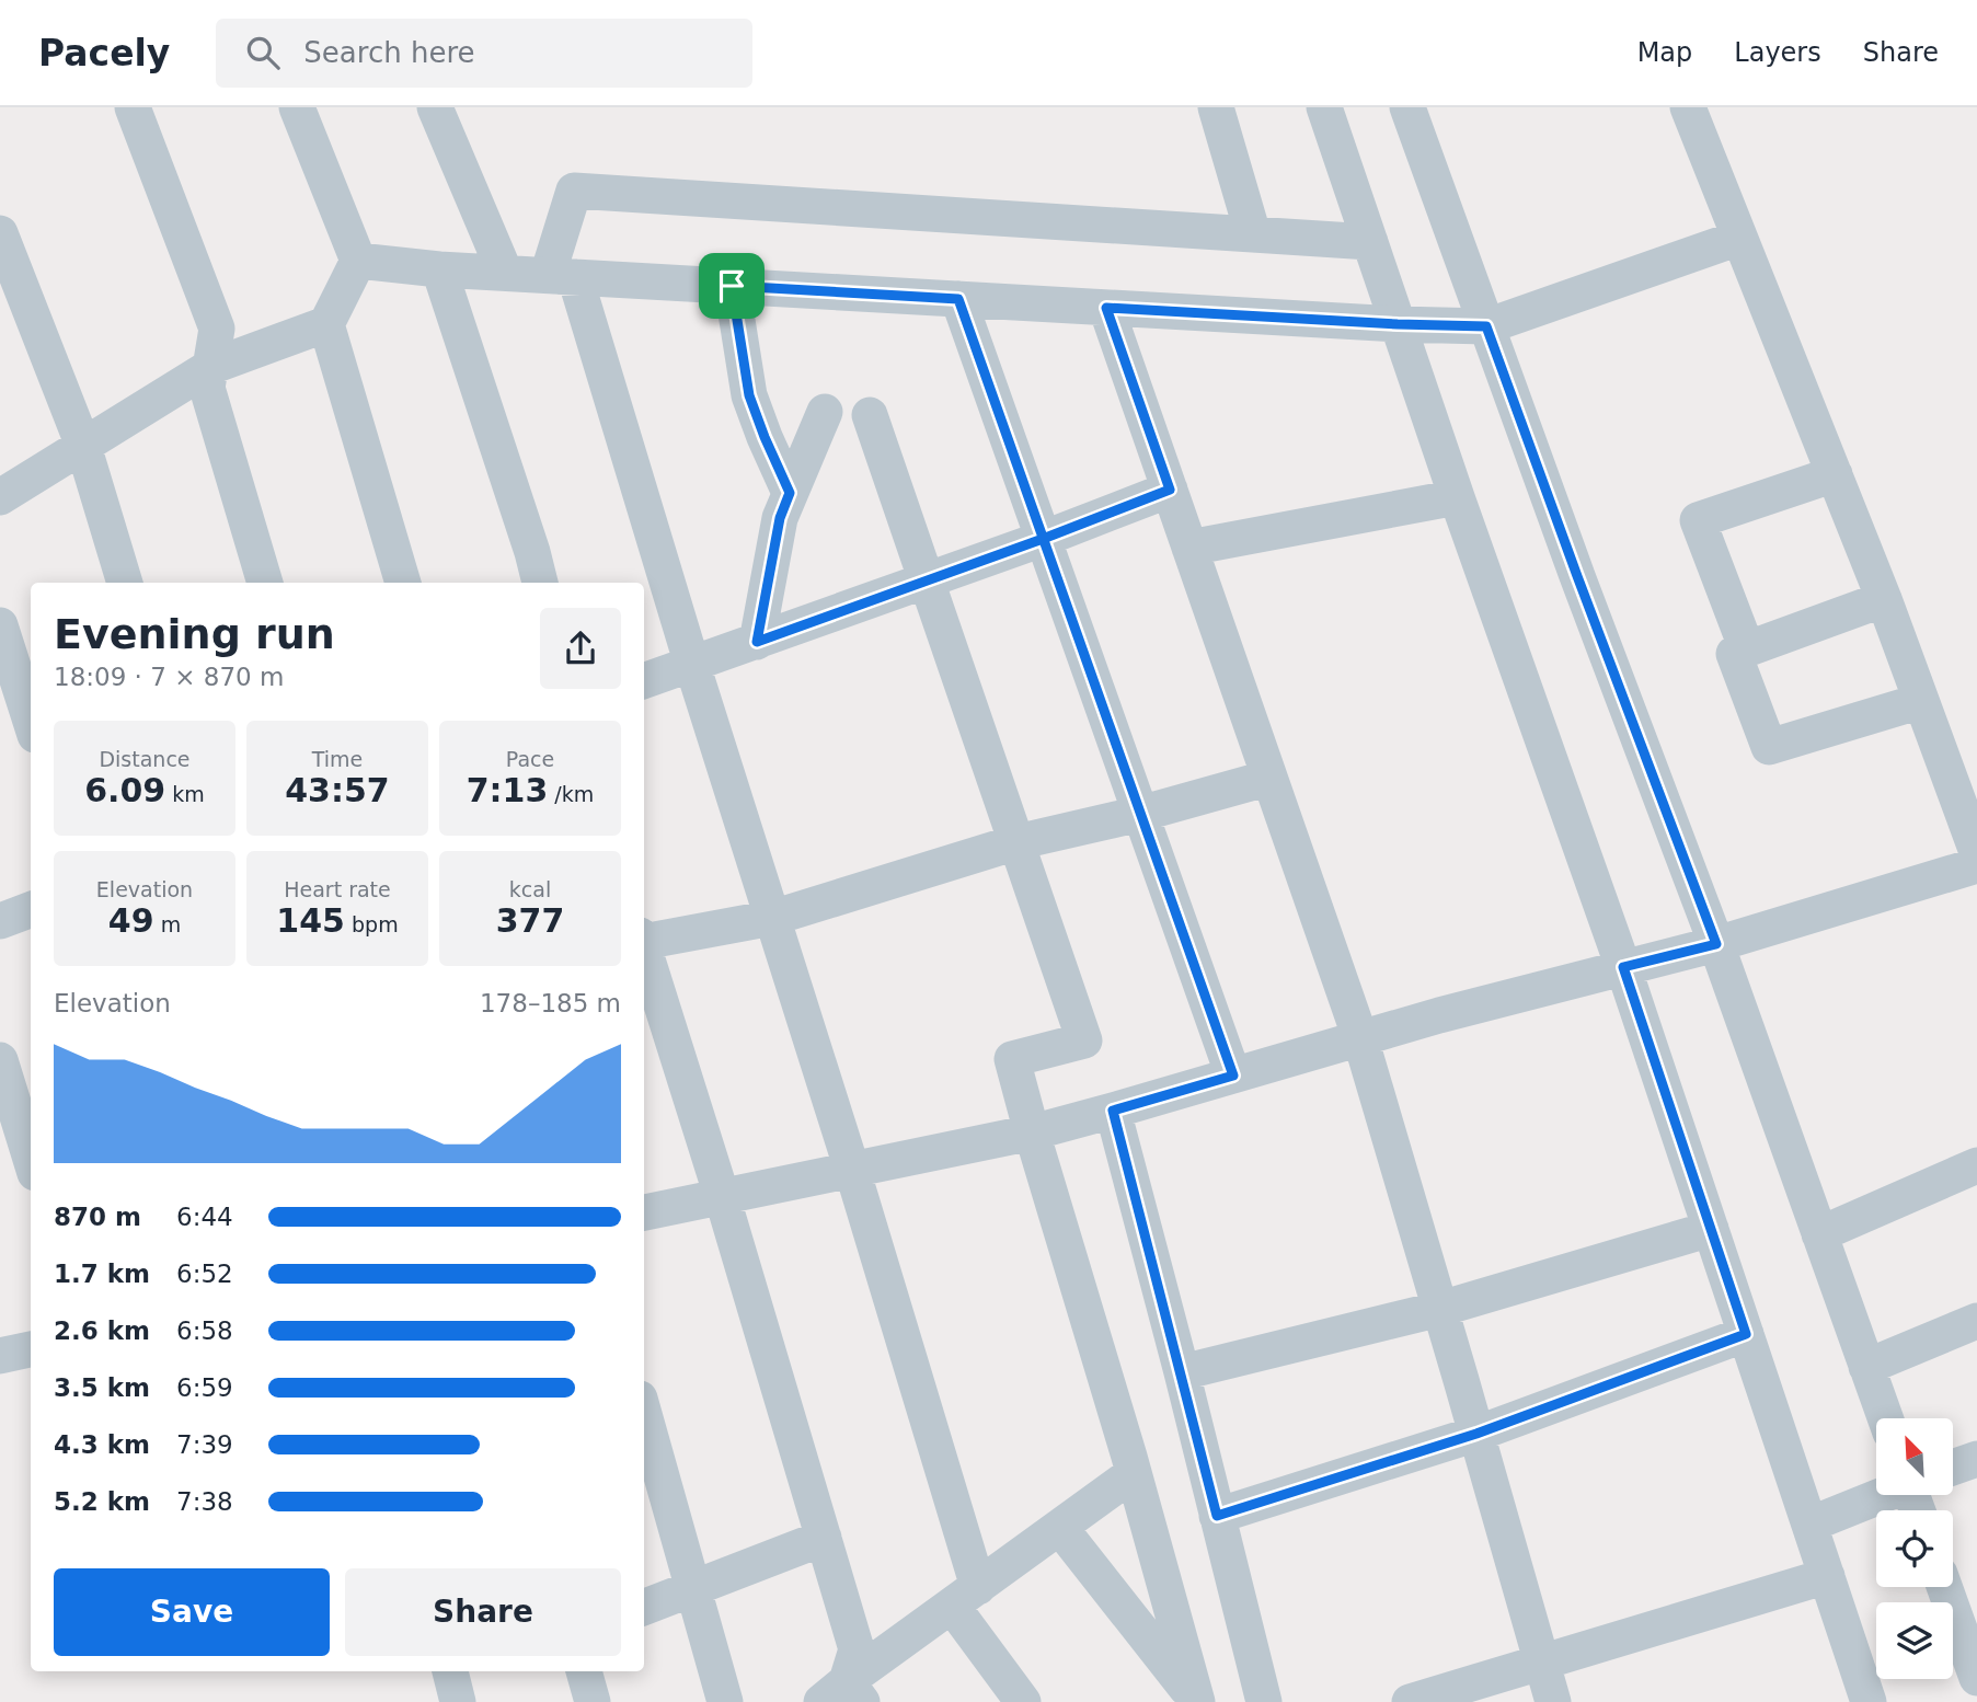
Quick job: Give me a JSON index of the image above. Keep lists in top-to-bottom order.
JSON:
{
  "north": "top left",
  "page": {
    "header": "Pacely",
    "search": "Search here",
    "nav": ["Map", "Layers", "Share"],
    "heading": ["Evening run", "18:09 · 7 × 870 m"],
    "stats": [
      ["Distance", "6.09 km"],
      ["Time", "43:57"],
      ["Pace", "7:13 /km"],
      ["Elevation", "49 m"],
      ["Heart rate", "145 bpm"],
      ["kcal", "377"]
    ],
    "chart": ["Elevation", "178–185 m"],
    "list": [
      {
        "name": "870 m",
        "note": "6:44"
      },
      {
        "name": "1.7 km",
        "note": "6:52"
      },
      {
        "name": "2.6 km",
        "note": "6:58"
      },
      {
        "name": "3.5 km",
        "note": "6:59"
      },
      {
        "name": "4.3 km",
        "note": "7:39"
      },
      {
        "name": "5.2 km",
        "note": "7:38"
      }
    ],
    "buttons": ["Save", "Share"]
  }
}
